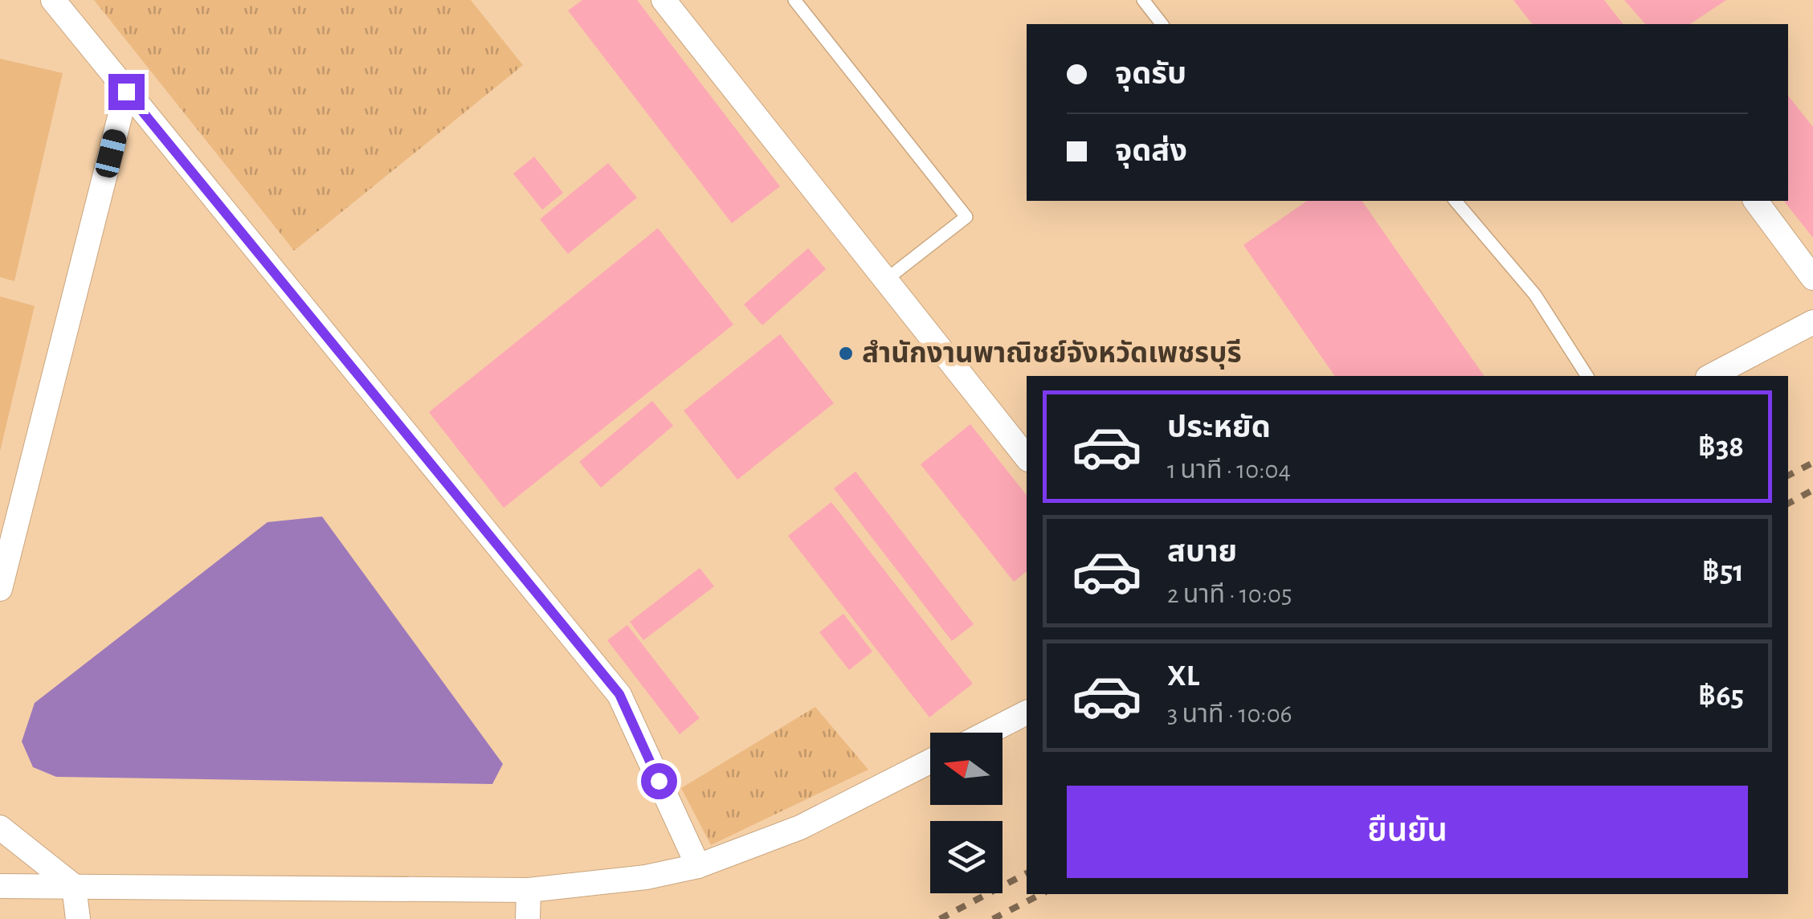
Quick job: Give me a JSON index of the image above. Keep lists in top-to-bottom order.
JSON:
{
  "places": ["สำนักงานพาณิชย์จังหวัดเพชรบุรี"],
  "north": "left",
  "page": {
    "banner": ["จุดรับ", "จุดส่ง"],
    "list": [
      {
        "name": "ประหยัด",
        "note": "1 นาที · 10:04",
        "value": "฿38"
      },
      {
        "name": "สบาย",
        "note": "2 นาที · 10:05",
        "value": "฿51"
      },
      {
        "name": "XL",
        "note": "3 นาที · 10:06",
        "value": "฿65"
      }
    ],
    "buttons": "ยืนยัน"
  }
}
